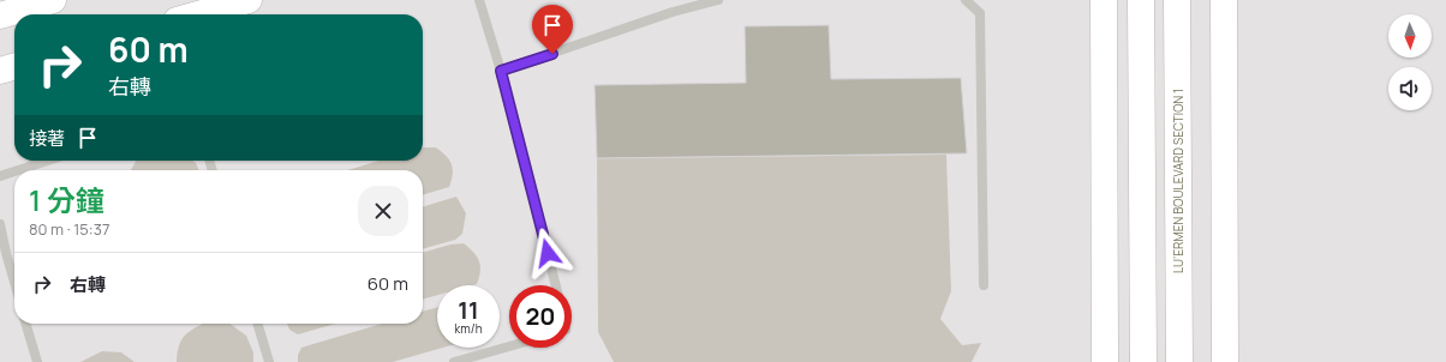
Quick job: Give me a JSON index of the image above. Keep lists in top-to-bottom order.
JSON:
{
  "streets": {
    "street": ["LU’ERMEN BOULEVARD SECTION 1"]
  },
  "north": "bottom",
  "page": {
    "turn": ["60 m", "右轉"],
    "then": "接著",
    "heading": ["1 分鐘", "80 m · 15:37"],
    "list": [
      {
        "name": "右轉",
        "value": "60 m"
      }
    ],
    "speed": "11 km/h",
    "limit": "20"
  }
}
